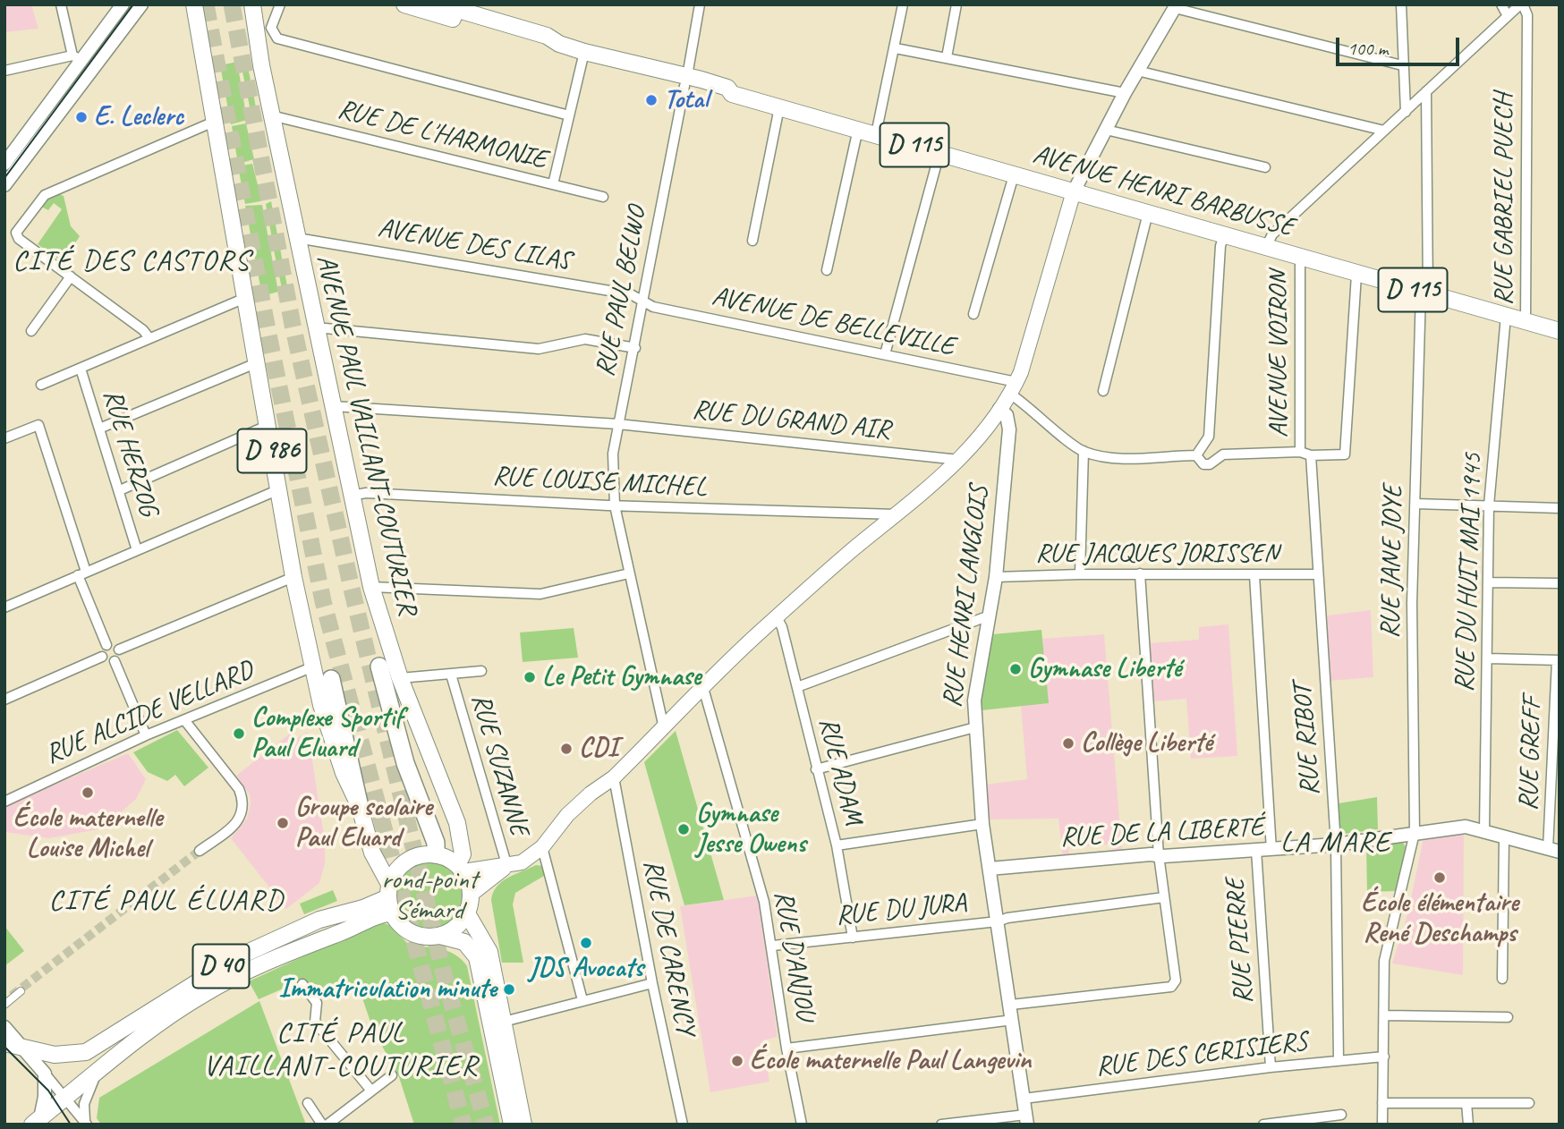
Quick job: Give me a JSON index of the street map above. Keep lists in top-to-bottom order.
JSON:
{
  "streets": {
    "main road": [
      "D 115",
      "AVENUE HENRI BARBUSSE",
      "AVENUE PAUL VAILLANT-COUTURIER",
      "D 986",
      "D 40"
    ],
    "street": [
      "RUE DE L'HARMONIE",
      "RUE GABRIEL PUECH",
      "AVENUE DES LILAS",
      "RUE PAUL BELWO",
      "AVENUE DE BELLEVILLE",
      "AVENUE VOIRON",
      "RUE DU GRAND AIR",
      "RUE HERZOG",
      "RUE LOUISE MICHEL",
      "RUE JACQUES JORISSEN",
      "RUE JANE JOYE",
      "RUE DU HUIT MAI 1945",
      "RUE HENRI LANGLOIS",
      "RUE ALCIDE VELLARD",
      "RUE RIBOT",
      "RUE GREFF",
      "RUE SUZANNE",
      "RUE ADAM",
      "RUE DE LA LIBERTÉ",
      "RUE DU JURA",
      "RUE PIERRE",
      "RUE DE CARENCY",
      "RUE D'ANJOU",
      "RUE DES CERISIERS"
    ]
  },
  "crossings": [
    ["RUE DE L'HARMONIE", "AVENUE PAUL VAILLANT-COUTURIER"],
    ["D 115", "AVENUE HENRI BARBUSSE"],
    ["D 115", "RUE PAUL BELWO"],
    ["AVENUE HENRI BARBUSSE", "RUE GABRIEL PUECH"],
    ["AVENUE HENRI BARBUSSE", "RUE PAUL BELWO"],
    ["AVENUE HENRI BARBUSSE", "AVENUE VOIRON"],
    ["AVENUE HENRI BARBUSSE", "RUE JANE JOYE"],
    ["AVENUE HENRI BARBUSSE", "RUE DU HUIT MAI 1945"],
    ["AVENUE DES LILAS", "RUE PAUL BELWO"],
    ["AVENUE DES LILAS", "AVENUE DE BELLEVILLE"],
    ["AVENUE DES LILAS", "AVENUE PAUL VAILLANT-COUTURIER"],
    ["RUE PAUL BELWO", "AVENUE DE BELLEVILLE"],
    ["RUE PAUL BELWO", "RUE DU GRAND AIR"],
    ["RUE PAUL BELWO", "RUE LOUISE MICHEL"],
    ["RUE DU GRAND AIR", "AVENUE PAUL VAILLANT-COUTURIER"],
    ["AVENUE PAUL VAILLANT-COUTURIER", "D 986"],
    ["AVENUE PAUL VAILLANT-COUTURIER", "RUE LOUISE MICHEL"],
    ["AVENUE PAUL VAILLANT-COUTURIER", "D 40"],
    ["D 986", "RUE ALCIDE VELLARD"],
    ["D 986", "D 40"],
    ["RUE JACQUES JORISSEN", "RUE HENRI LANGLOIS"],
    ["RUE JACQUES JORISSEN", "RUE RIBOT"],
    ["RUE JANE JOYE", "RUE DE LA LIBERTÉ"],
    ["RUE JANE JOYE", "RUE DES CERISIERS"],
    ["RUE DU HUIT MAI 1945", "RUE DE LA LIBERTÉ"],
    ["RUE HENRI LANGLOIS", "RUE DE LA LIBERTÉ"],
    ["RUE HENRI LANGLOIS", "RUE DU JURA"],
    ["RUE HENRI LANGLOIS", "RUE DES CERISIERS"],
    ["RUE RIBOT", "RUE DE LA LIBERTÉ"],
    ["RUE RIBOT", "RUE DES CERISIERS"],
    ["RUE GREFF", "RUE DE LA LIBERTÉ"],
    ["RUE ADAM", "RUE DU JURA"],
    ["RUE DE LA LIBERTÉ", "RUE PIERRE"],
    ["RUE DU JURA", "RUE D'ANJOU"],
    ["RUE PIERRE", "RUE DES CERISIERS"]
  ],
  "districts": [
    "CITÉ DES CASTORS",
    "LA MARE",
    "CITÉ PAUL ÉLUARD",
    "CITÉ PAUL VAILLANT-COUTURIER"
  ],
  "parks": ["rond-point Sémard"],
  "places": [
    "Total",
    "E. Leclerc",
    "Gymnase Liberté",
    "Le Petit Gymnase",
    "Complexe Sportif Paul Eluard",
    "Collège Liberté",
    "CDI",
    "École maternelle Louise Michel",
    "Groupe scolaire Paul Eluard",
    "Gymnase Jesse Owens",
    "École élémentaire René Deschamps",
    "JDS Avocats",
    "Immatriculation minute",
    "École maternelle Paul Langevin"
  ],
  "scale_bar": "100 m"
}
